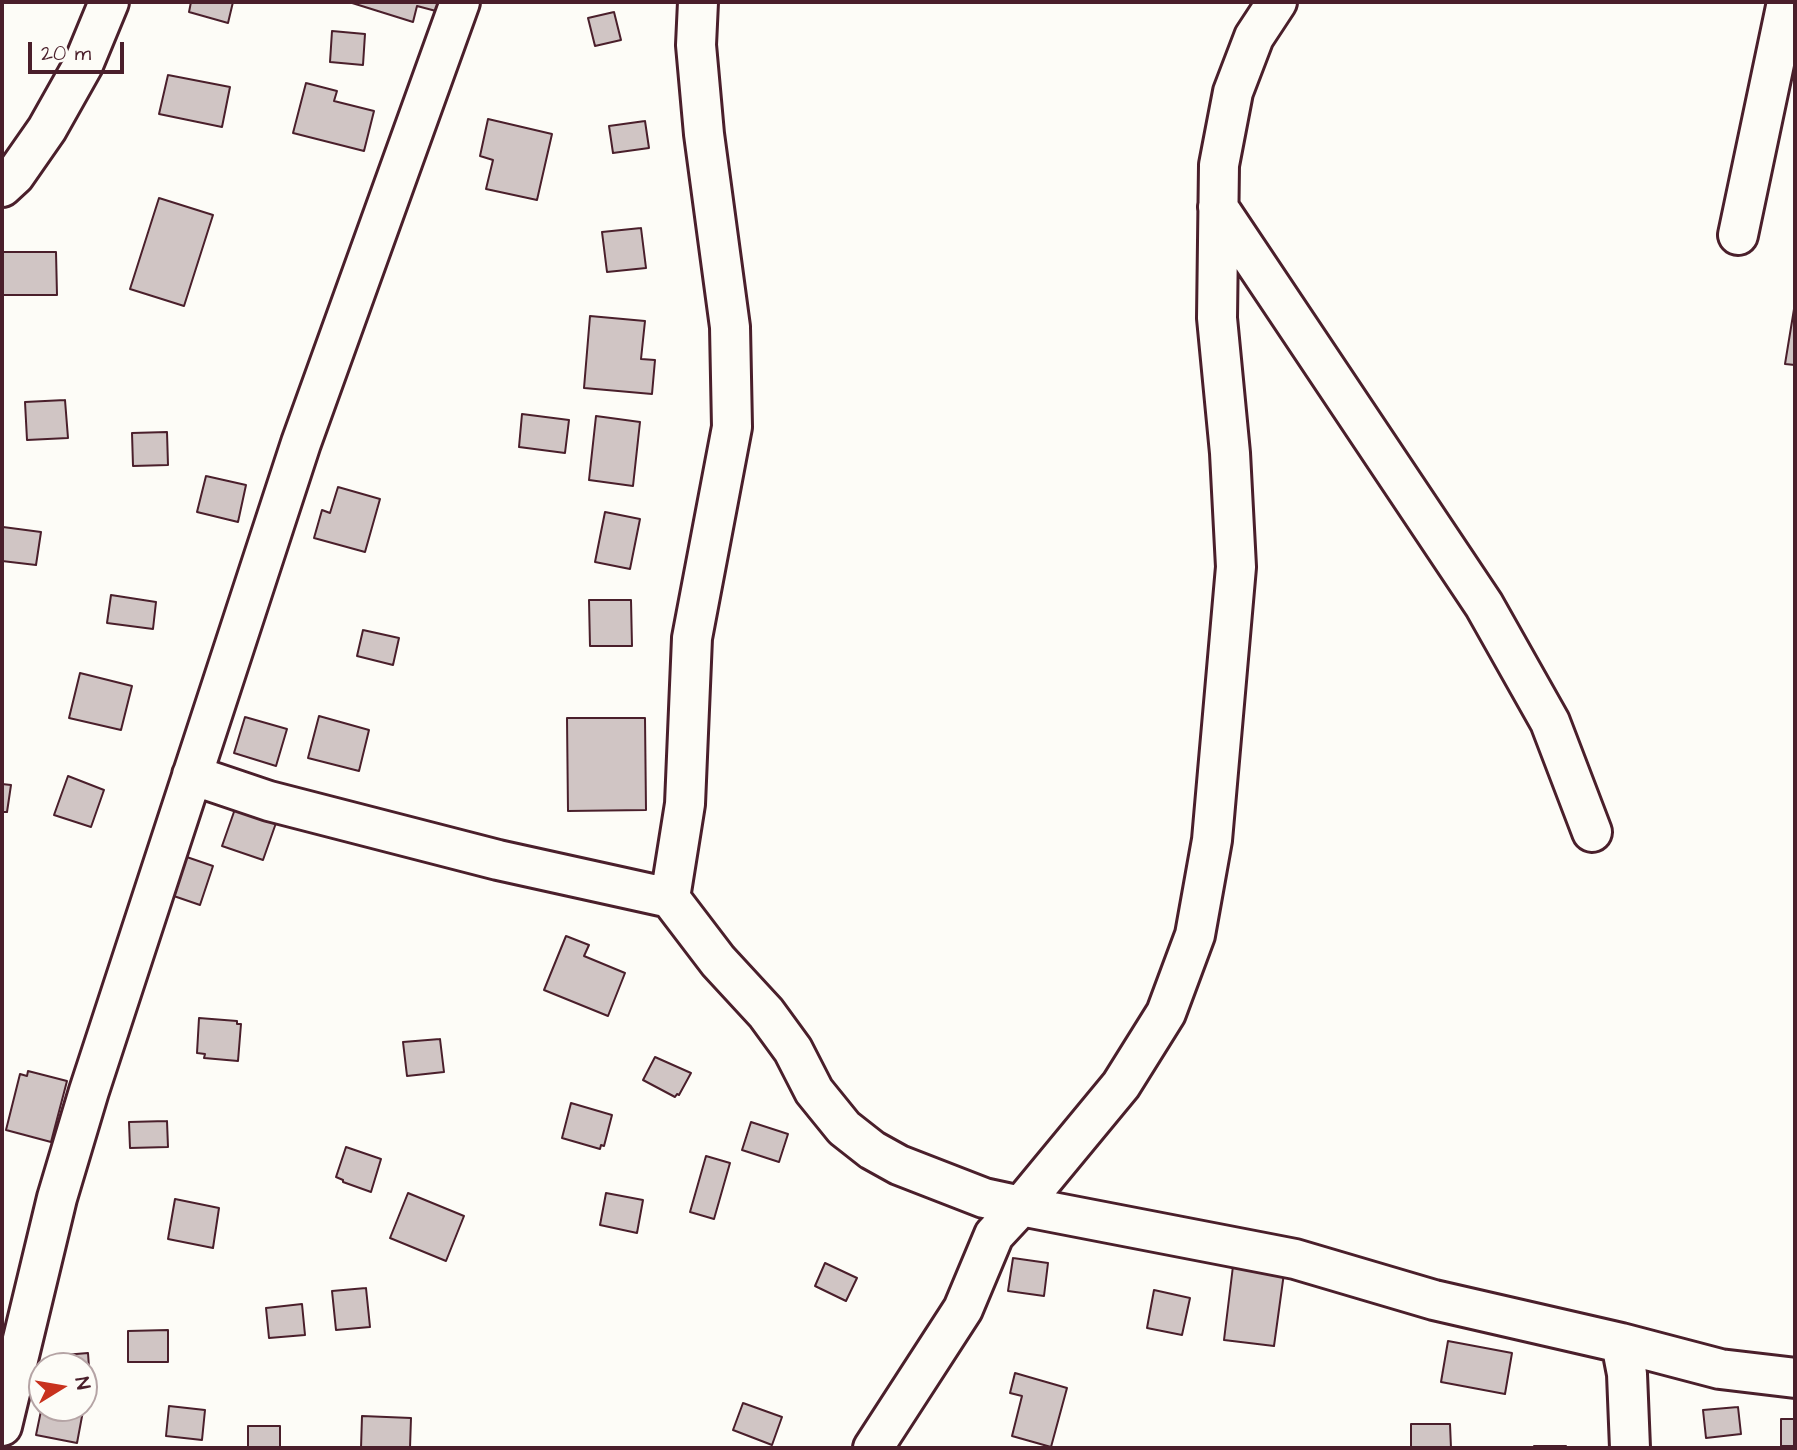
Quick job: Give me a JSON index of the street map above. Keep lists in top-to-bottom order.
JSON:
{
  "scale_bar": "20 m",
  "north": "right"
}
